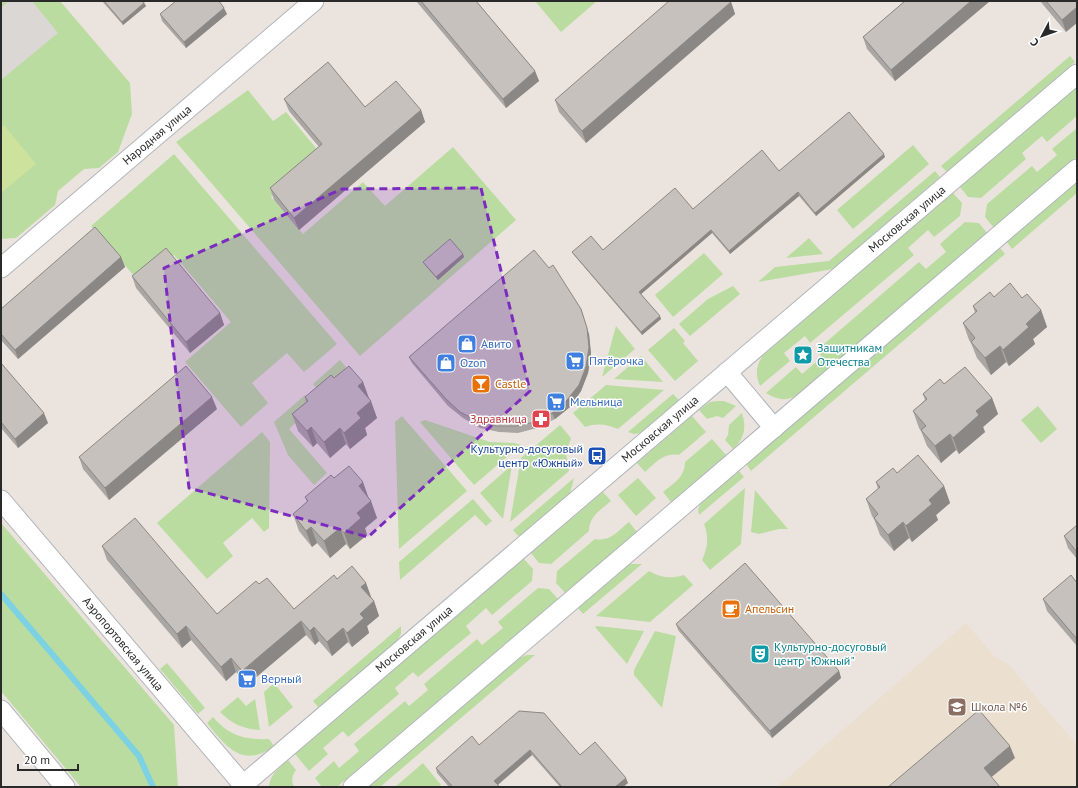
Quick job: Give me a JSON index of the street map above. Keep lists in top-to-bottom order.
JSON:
{
  "streets": {
    "street": ["Народная улица", "Московская улица", "Аэропортовская улица"]
  },
  "crossings": [
    ["Московская улица", "Аэропортовская улица"]
  ],
  "places": {
    "shop": ["Авито", "Ozon"],
    "place": ["Защитникам Отечества"],
    "supermarket": ["Пятёрочка", "Мельница", "Верный"],
    "bar": ["Castle"],
    "pharmacy": ["Здравница"],
    "bus stop": ["Культурно-досуговый центр «Южный»"],
    "cafe": ["Апельсин"],
    "theatre": ["Культурно-досуговый центр \"Южный\""],
    "school or university": ["Школа №6"]
  },
  "scale_bar": "20 m",
  "north": "bottom left"
}
